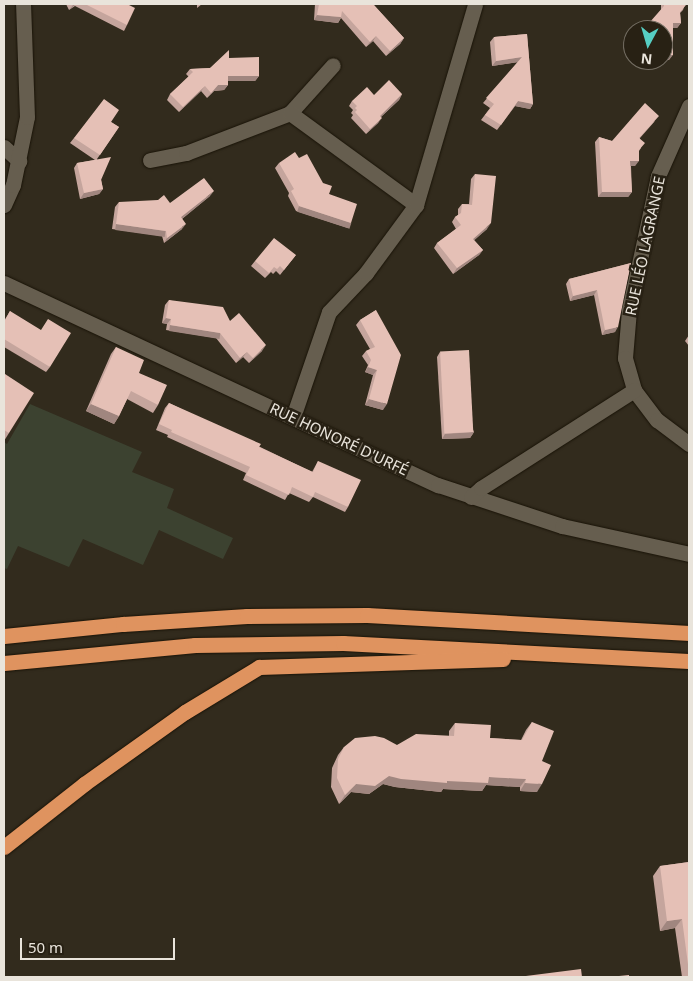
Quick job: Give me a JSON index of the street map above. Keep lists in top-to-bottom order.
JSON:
{
  "streets": {
    "street": ["RUE LÉO LAGRANGE", "RUE HONORÉ D'URFÉ"]
  },
  "scale_bar": "50 m",
  "north": "bottom"
}
